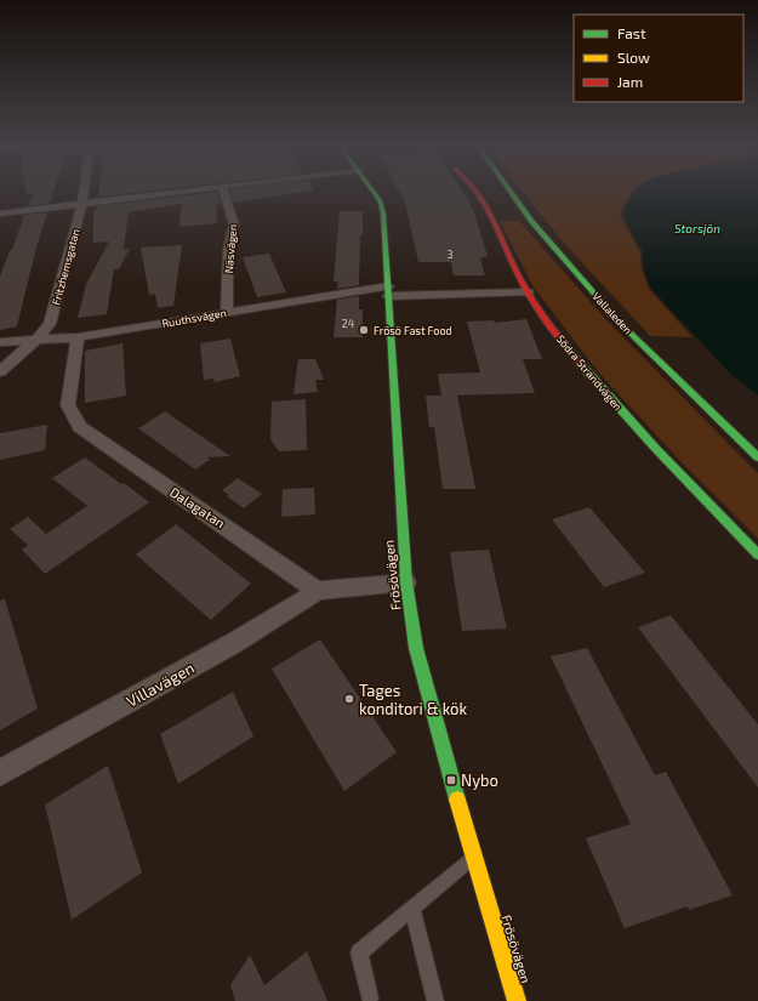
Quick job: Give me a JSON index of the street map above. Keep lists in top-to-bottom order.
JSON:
{
  "streets": {
    "street": [
      "Näsvägen",
      "Fritzhemsgatan",
      "Vallaleden",
      "Ruuthsvägen",
      "Södra Strandvägen",
      "Dalagatan",
      "Frösövägen",
      "Villavägen"
    ]
  },
  "crossings": [
    ["Näsvägen", "Ruuthsvägen"],
    ["Fritzhemsgatan", "Ruuthsvägen"],
    ["Ruuthsvägen", "Södra Strandvägen"],
    ["Ruuthsvägen", "Dalagatan"],
    ["Ruuthsvägen", "Frösövägen"],
    ["Dalagatan", "Villavägen"]
  ],
  "water": ["Storsjön"],
  "places": {
    "other": ["Frösö Fast Food", "Tages konditori & kök"],
    "transit": ["Nybo"]
  },
  "house_numbers": ["3", "24"],
  "legend": ["Fast", "Slow", "Jam"]
}
